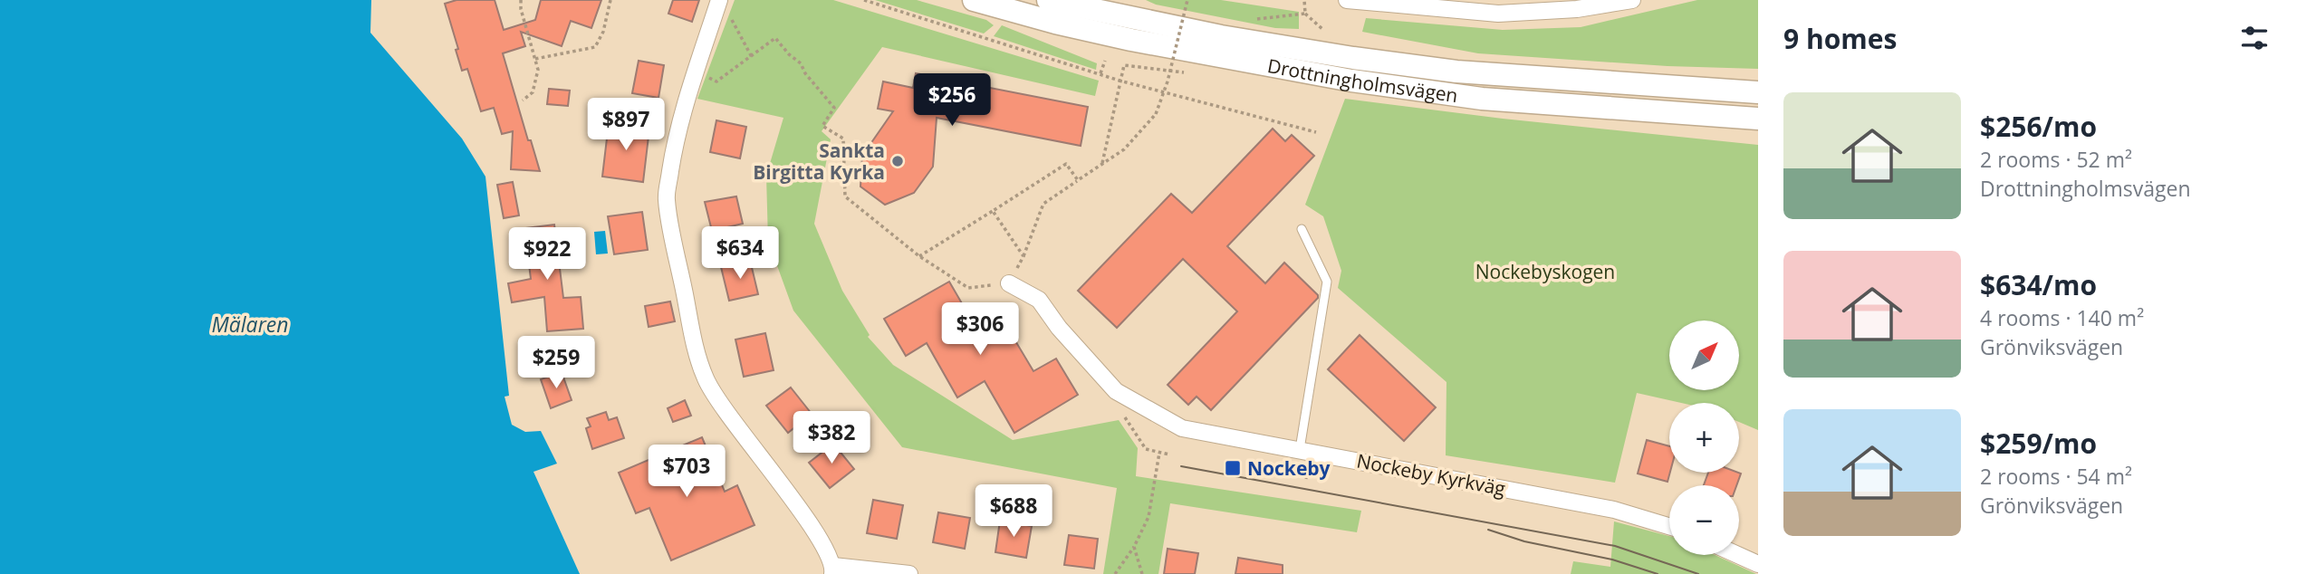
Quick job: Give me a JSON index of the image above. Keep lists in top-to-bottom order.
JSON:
{
  "streets": {
    "main road": ["Drottningholmsvägen"],
    "street": ["Nockeby Kyrkväg"]
  },
  "water": ["Mälaren"],
  "parks": ["Nockebyskogen"],
  "places": {
    "other": ["Sankta Birgitta Kyrka"],
    "transit": ["Nockeby"]
  },
  "north": "top right",
  "page": {
    "heading": "9 homes",
    "price": [
      "$256",
      "$897",
      "$634",
      "$922",
      "$306",
      "$259",
      "$382",
      "$703",
      "$688"
    ],
    "list": [
      {
        "name": "$256/mo",
        "note": "2 rooms · 52 m² · Drottningholmsvägen"
      },
      {
        "name": "$634/mo",
        "note": "4 rooms · 140 m² · Grönviksvägen"
      },
      {
        "name": "$259/mo",
        "note": "2 rooms · 54 m² · Grönviksvägen"
      }
    ],
    "map_buttons": ["+", "−"]
  }
}
